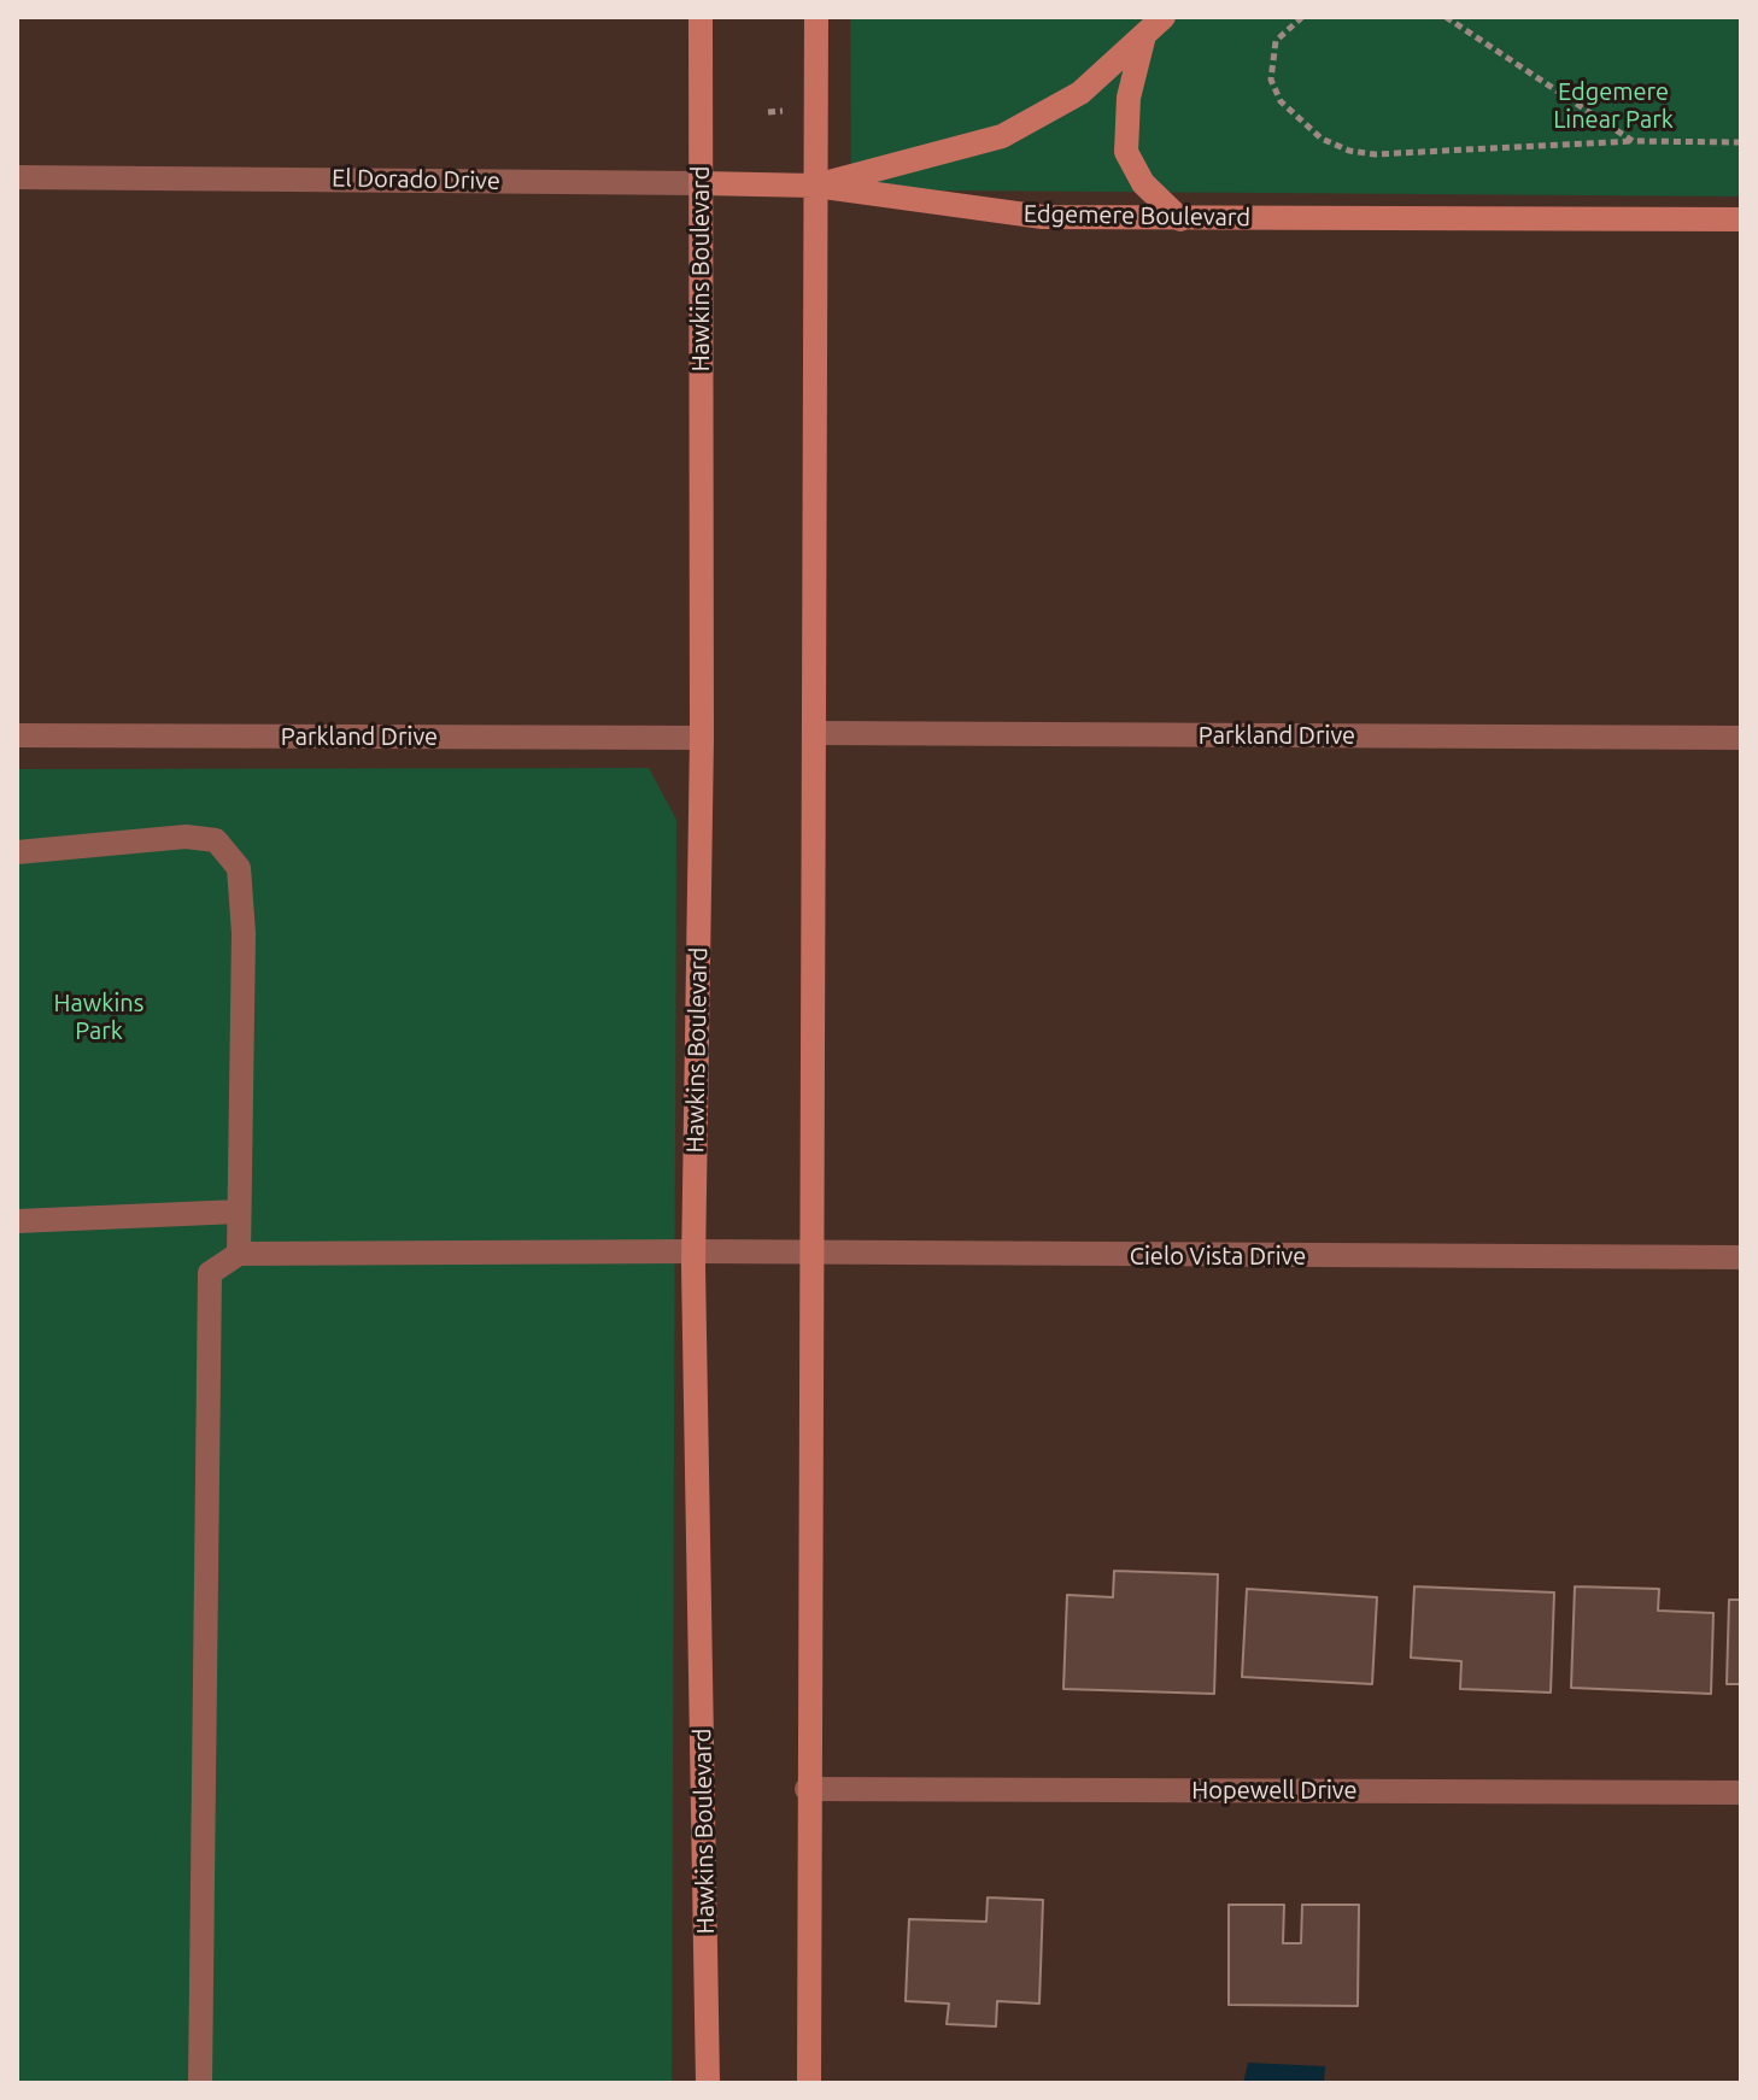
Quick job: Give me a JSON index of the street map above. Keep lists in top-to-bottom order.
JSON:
{
  "streets": {
    "main road": ["El Dorado Drive", "Edgemere Boulevard", "Hawkins Boulevard"],
    "street": ["Parkland Drive", "Cielo Vista Drive", "Hopewell Drive"]
  },
  "crossings": [
    ["El Dorado Drive", "Edgemere Boulevard"],
    ["El Dorado Drive", "Hawkins Boulevard"],
    ["Hawkins Boulevard", "Parkland Drive"],
    ["Hawkins Boulevard", "Cielo Vista Drive"]
  ],
  "parks": ["Edgemere Linear Park", "Hawkins Park"]
}
